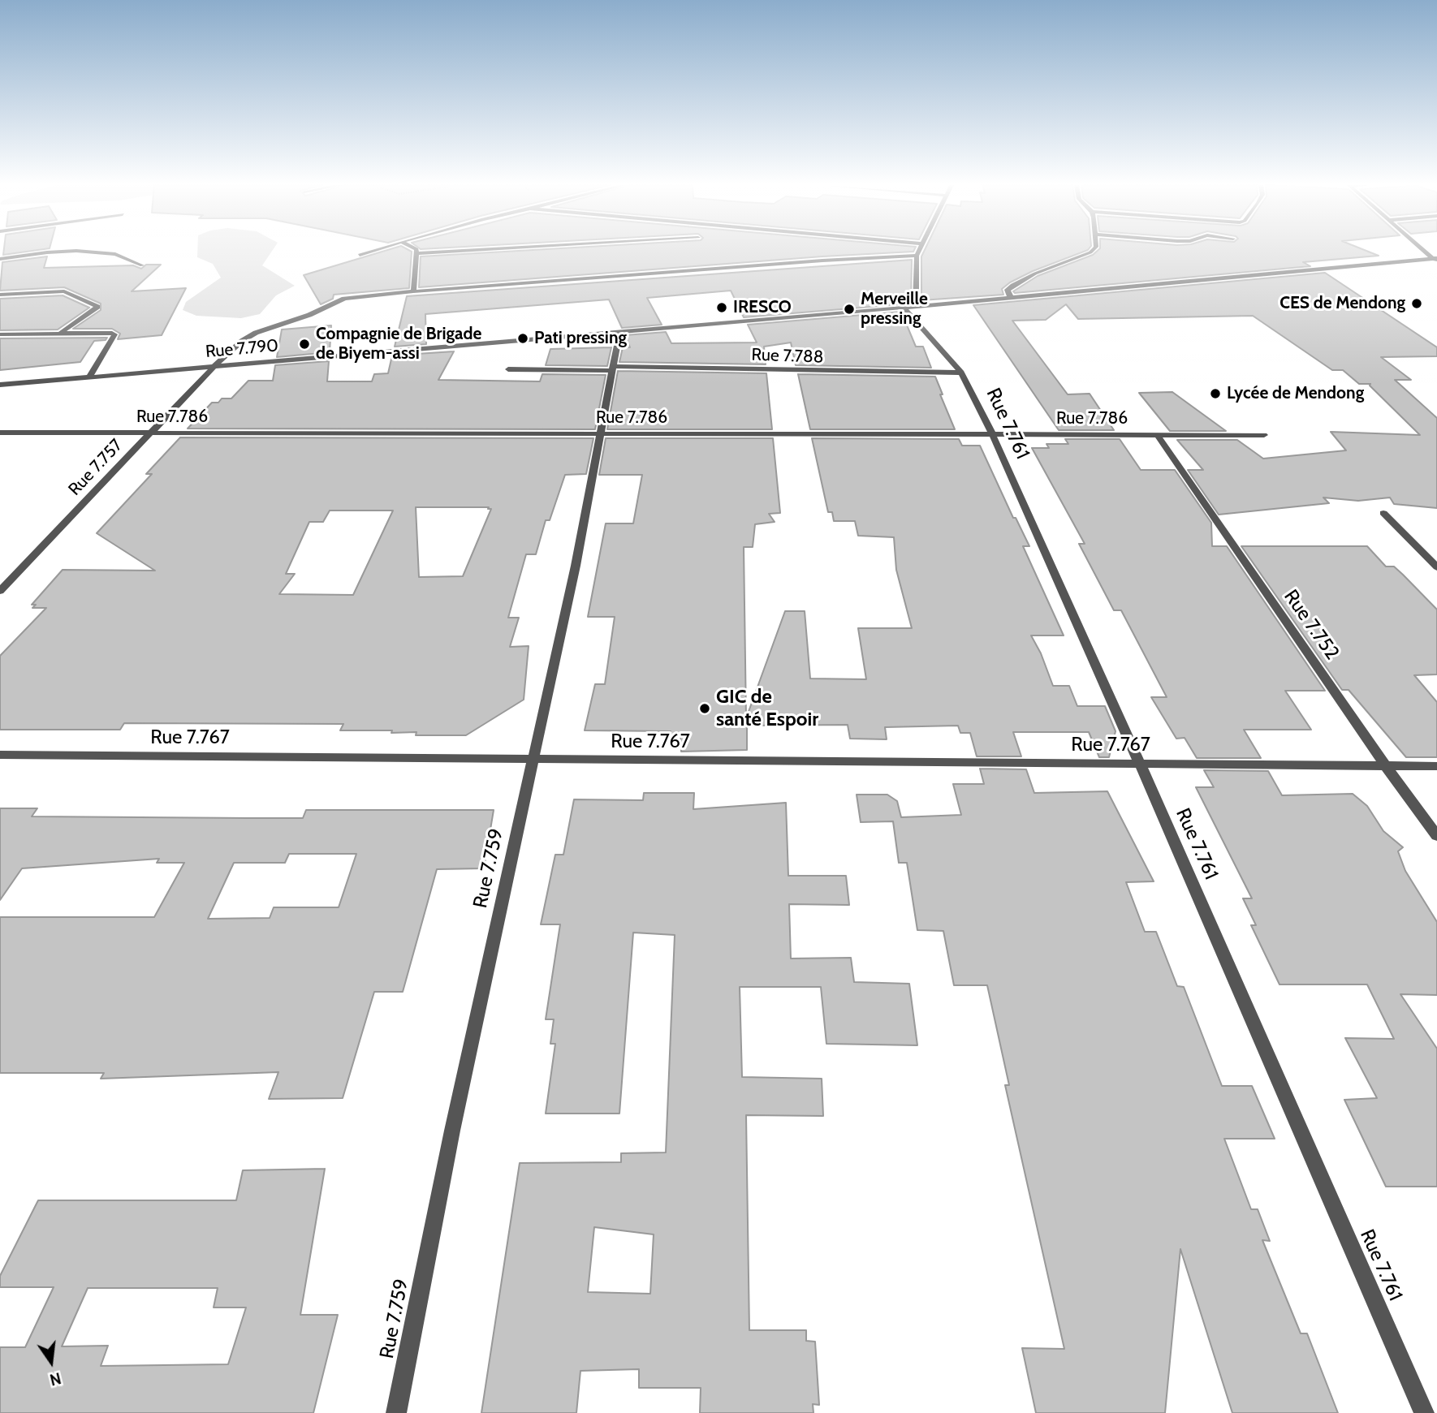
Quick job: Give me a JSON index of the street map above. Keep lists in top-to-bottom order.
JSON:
{
  "streets": {
    "street": [
      "Rue 7.790",
      "Rue 7.788",
      "Rue 7.786",
      "Rue 7.761",
      "Rue 7.757",
      "Rue 7.752",
      "Rue 7.767",
      "Rue 7.759"
    ]
  },
  "crossings": [
    ["Rue 7.790", "Rue 7.761"],
    ["Rue 7.790", "Rue 7.757"],
    ["Rue 7.790", "Rue 7.759"],
    ["Rue 7.788", "Rue 7.761"],
    ["Rue 7.788", "Rue 7.759"],
    ["Rue 7.786", "Rue 7.761"],
    ["Rue 7.786", "Rue 7.757"],
    ["Rue 7.786", "Rue 7.752"],
    ["Rue 7.786", "Rue 7.759"],
    ["Rue 7.761", "Rue 7.767"],
    ["Rue 7.752", "Rue 7.767"],
    ["Rue 7.767", "Rue 7.759"]
  ],
  "places": [
    "CES de Mendong",
    "IRESCO",
    "Merveille pressing",
    "Pati pressing",
    "Compagnie de Brigade de Biyem-assi",
    "Lycée de Mendong",
    "GIC de santé Espoir"
  ],
  "north": "bottom"
}
